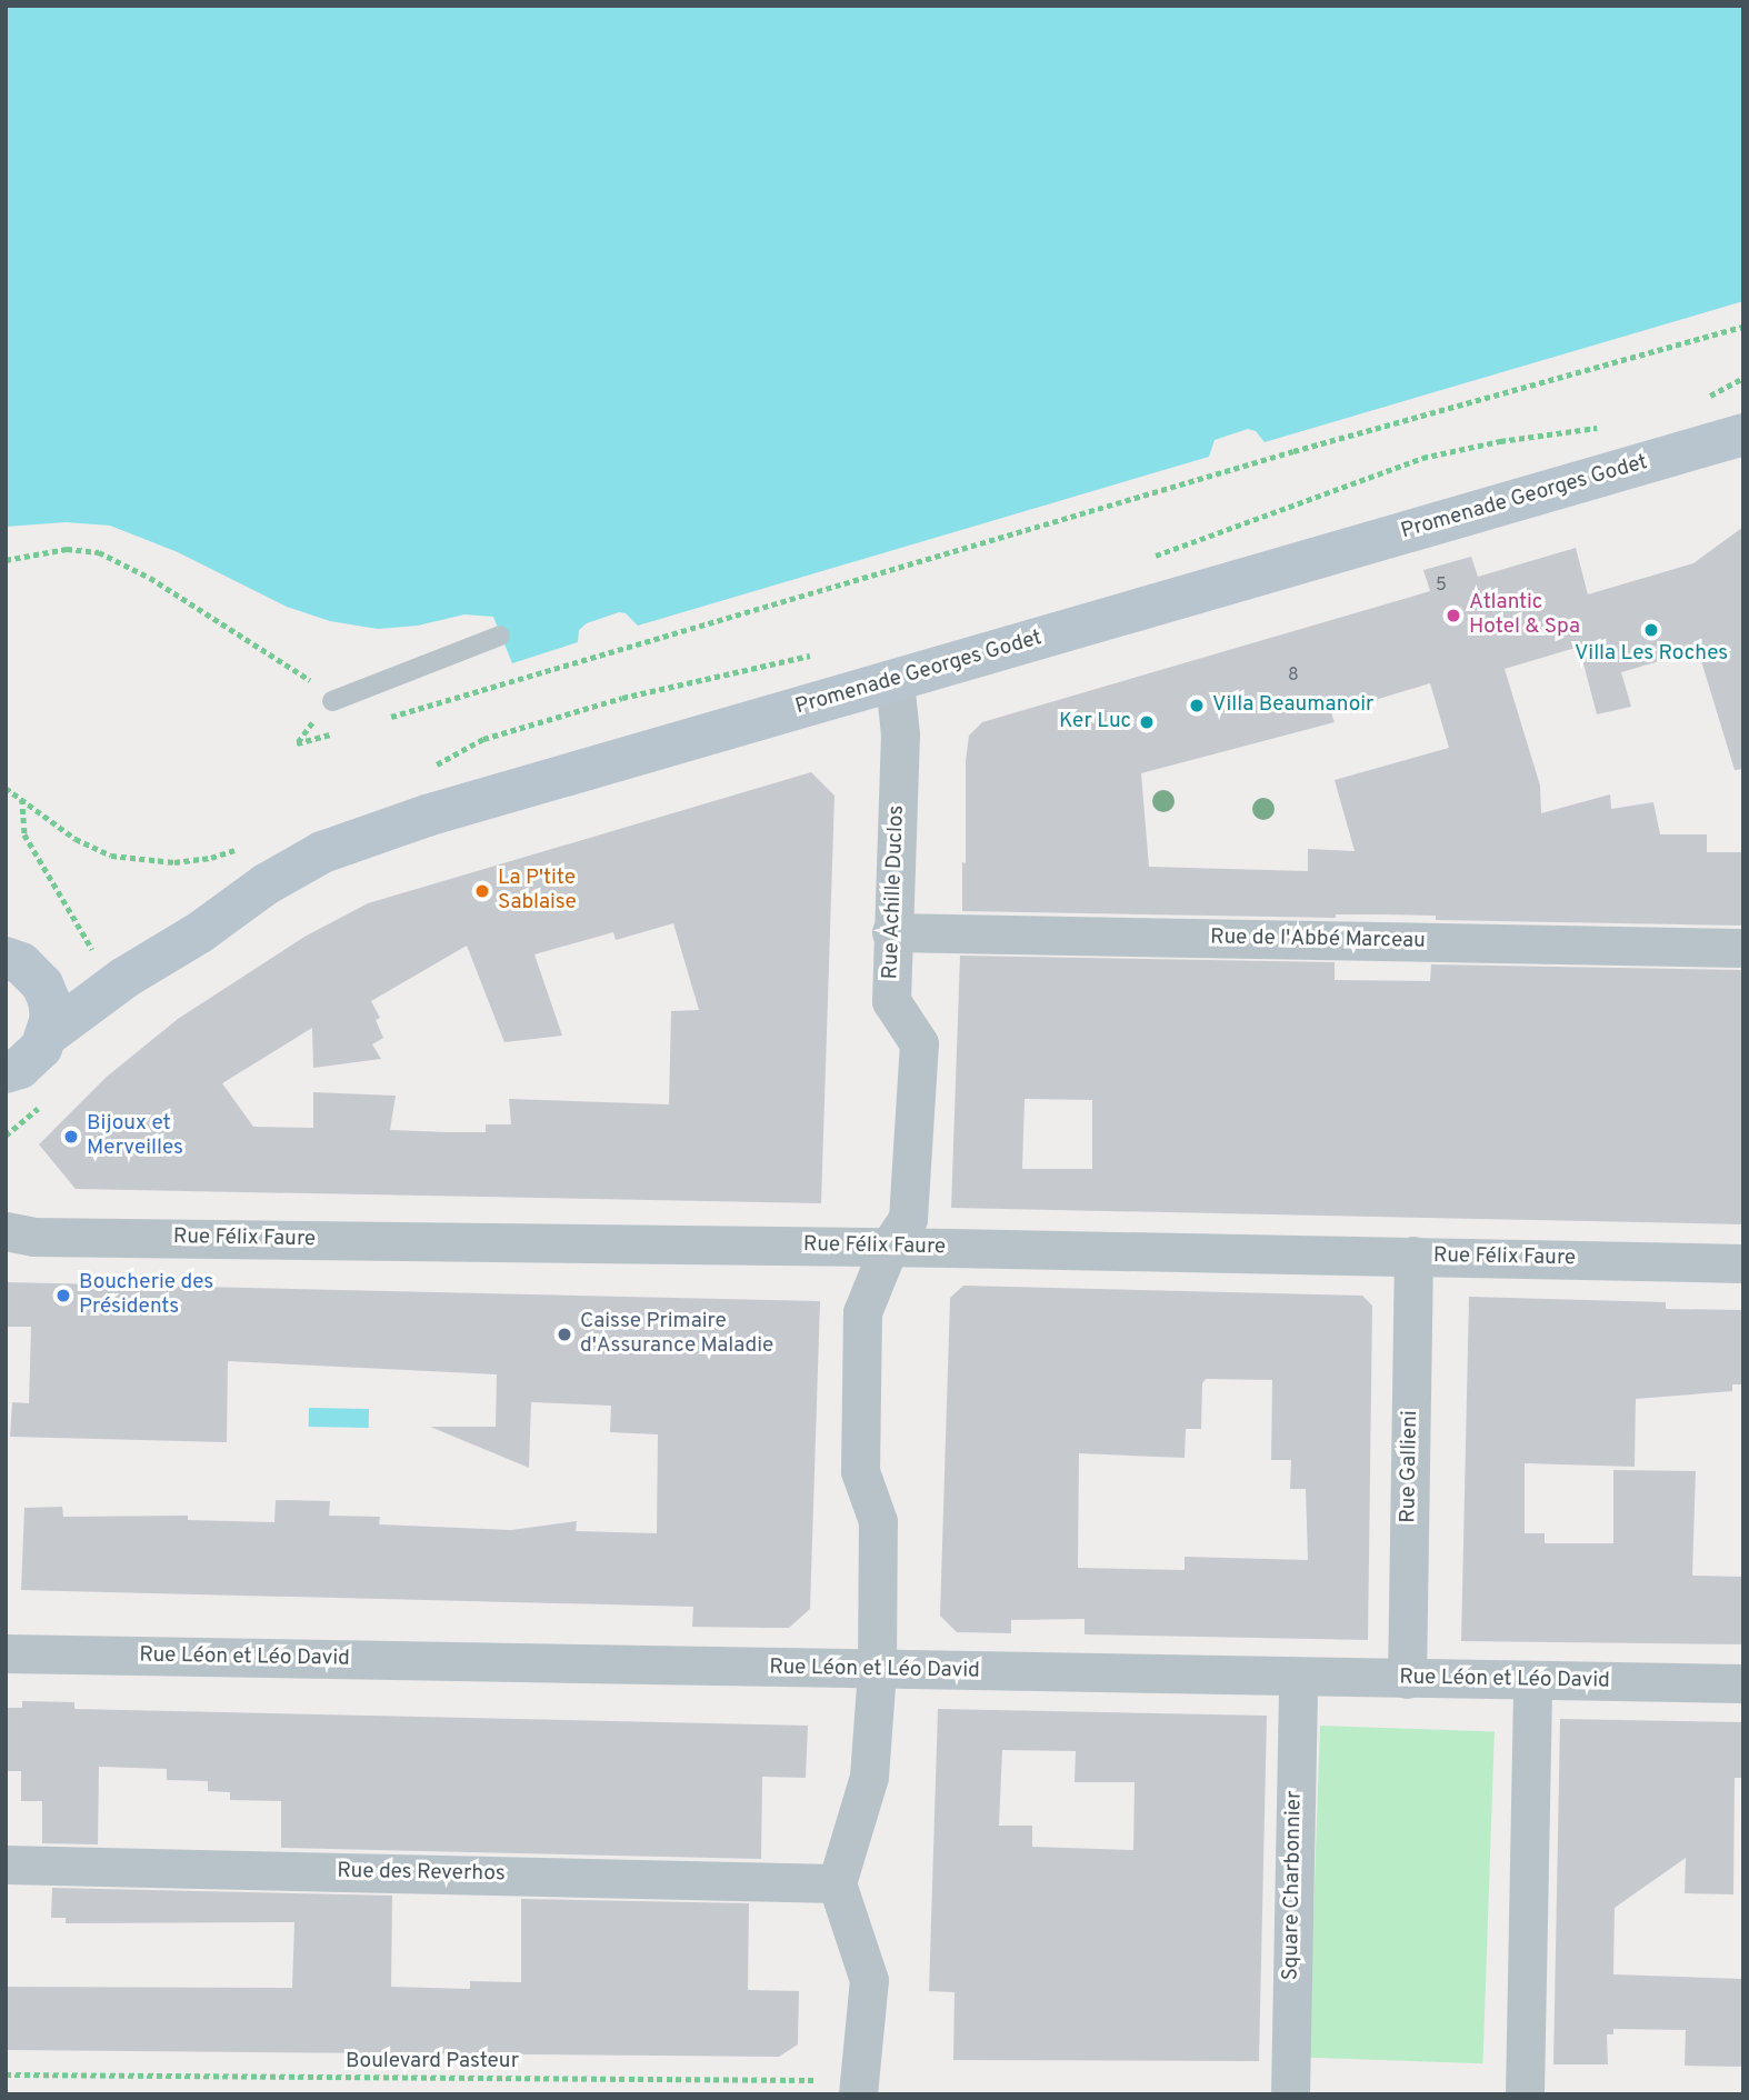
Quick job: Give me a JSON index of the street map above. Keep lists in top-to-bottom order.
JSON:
{
  "streets": {
    "street": [
      "Promenade Georges Godet",
      "Rue Achille Duclos",
      "Rue de l'Abbé Marceau",
      "Rue Félix Faure",
      "Rue Gallieni",
      "Rue Léon et Léo David",
      "Rue des Reverhos",
      "Square Charbonnier"
    ],
    "path": ["Boulevard Pasteur"]
  },
  "crossings": [
    ["Promenade Georges Godet", "Rue Achille Duclos"],
    ["Rue Achille Duclos", "Rue de l'Abbé Marceau"],
    ["Rue Achille Duclos", "Rue Félix Faure"],
    ["Rue Achille Duclos", "Rue Léon et Léo David"],
    ["Rue Achille Duclos", "Rue des Reverhos"],
    ["Rue Félix Faure", "Rue Gallieni"],
    ["Rue Gallieni", "Rue Léon et Léo David"],
    ["Rue Léon et Léo David", "Square Charbonnier"]
  ],
  "places": [
    "Atlantic Hotel & Spa",
    "Villa Les Roches",
    "Villa Beaumanoir",
    "Ker Luc",
    "La P'tite Sablaise",
    "Bijoux et Merveilles",
    "Boucherie des Présidents",
    "Caisse Primaire d'Assurance Maladie"
  ],
  "house_numbers": ["5", "8"]
}
